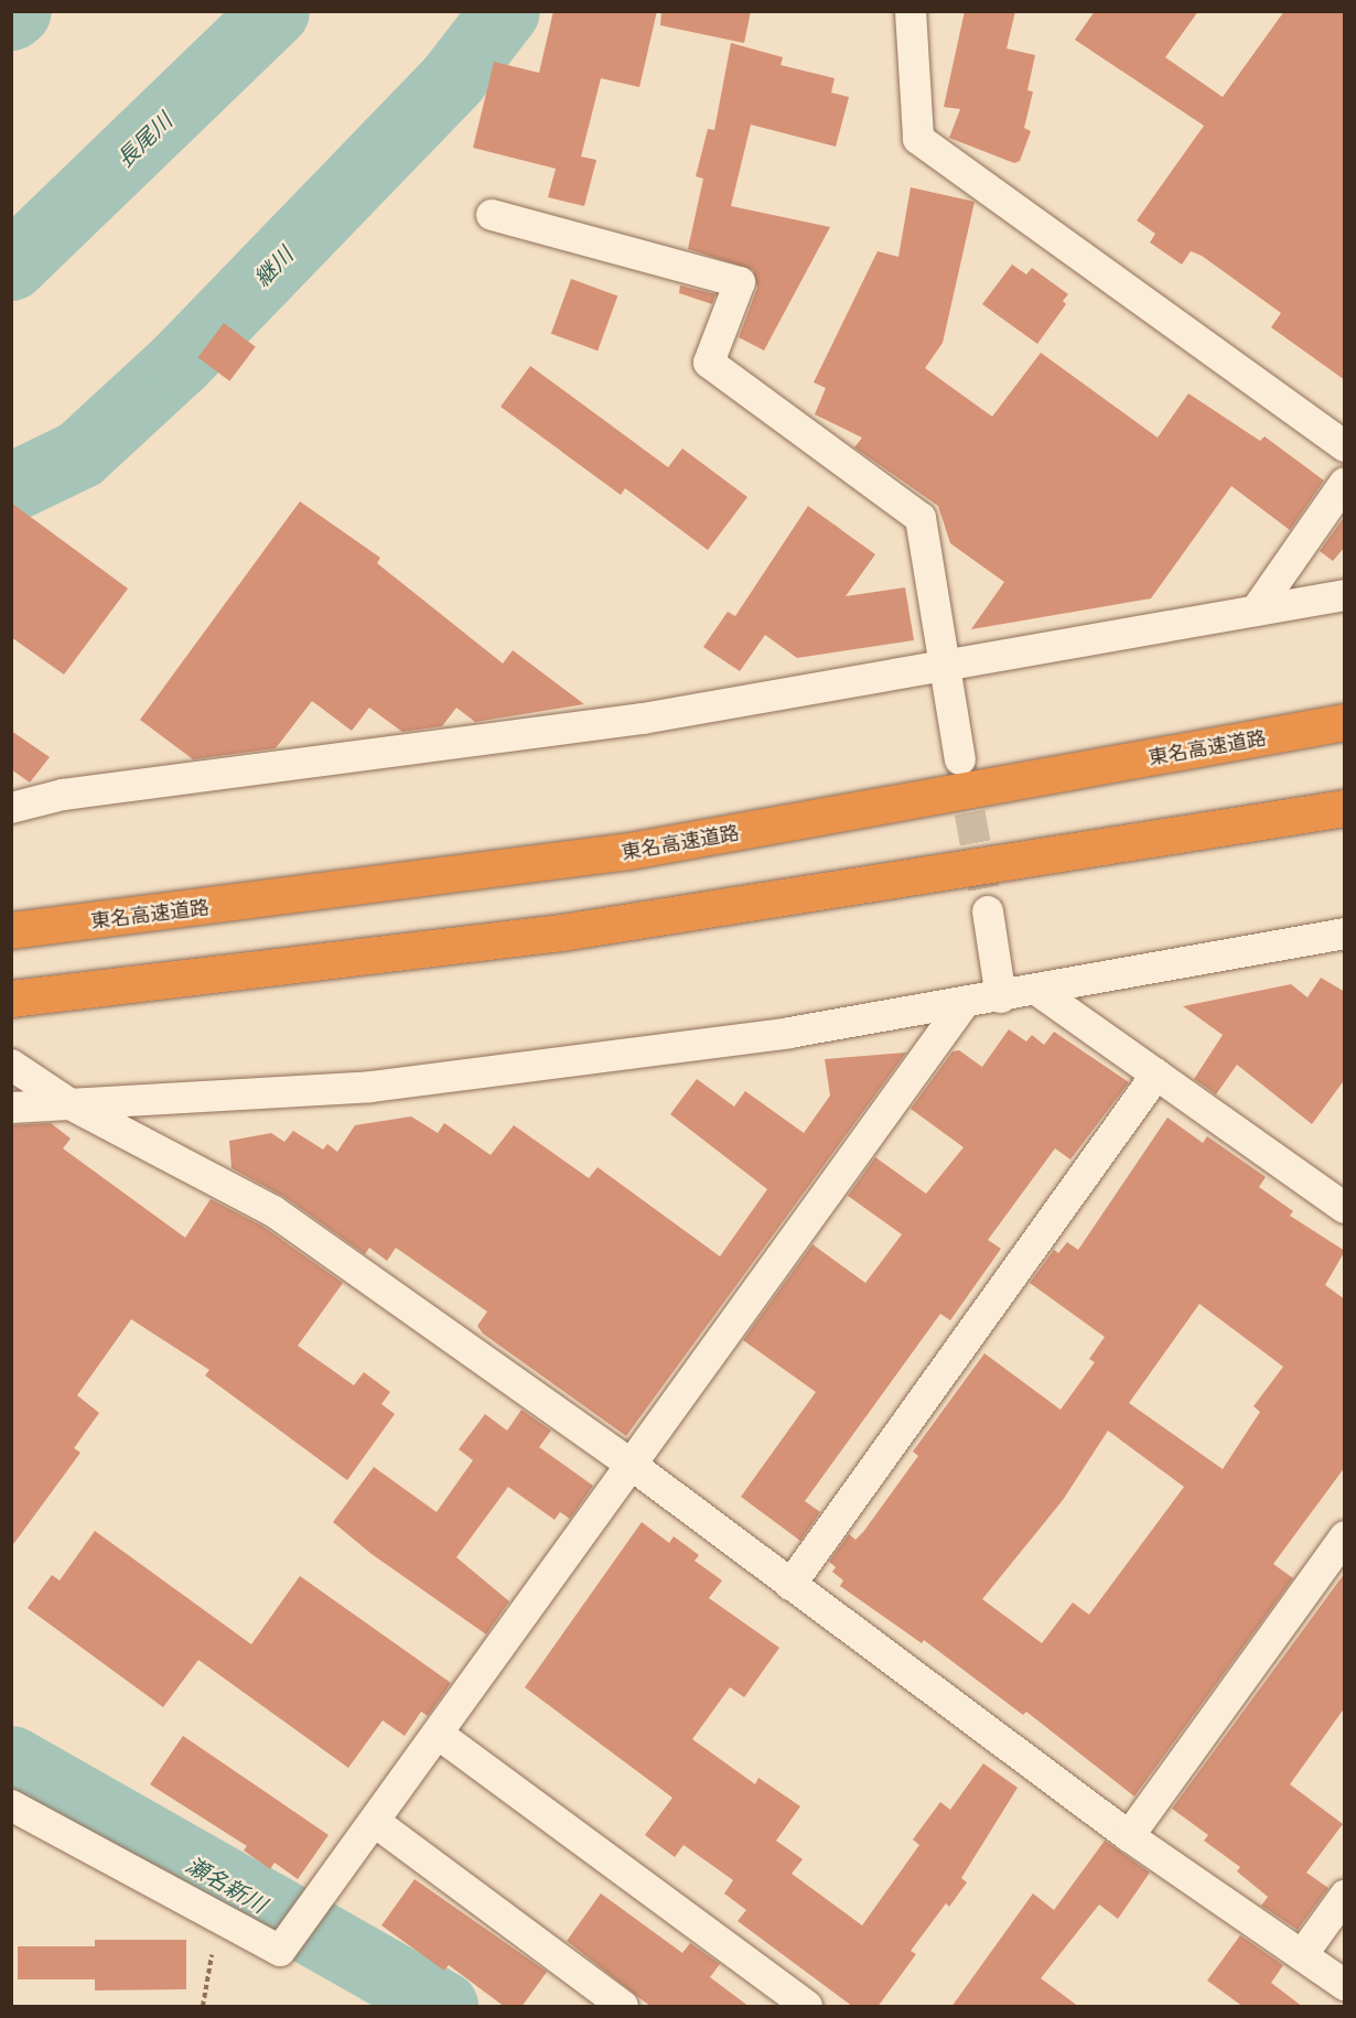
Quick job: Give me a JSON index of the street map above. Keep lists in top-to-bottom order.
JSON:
{
  "streets": {
    "highway": ["東名高速道路"]
  },
  "water": ["長尾川", "継川", "瀬名新川"]
}
